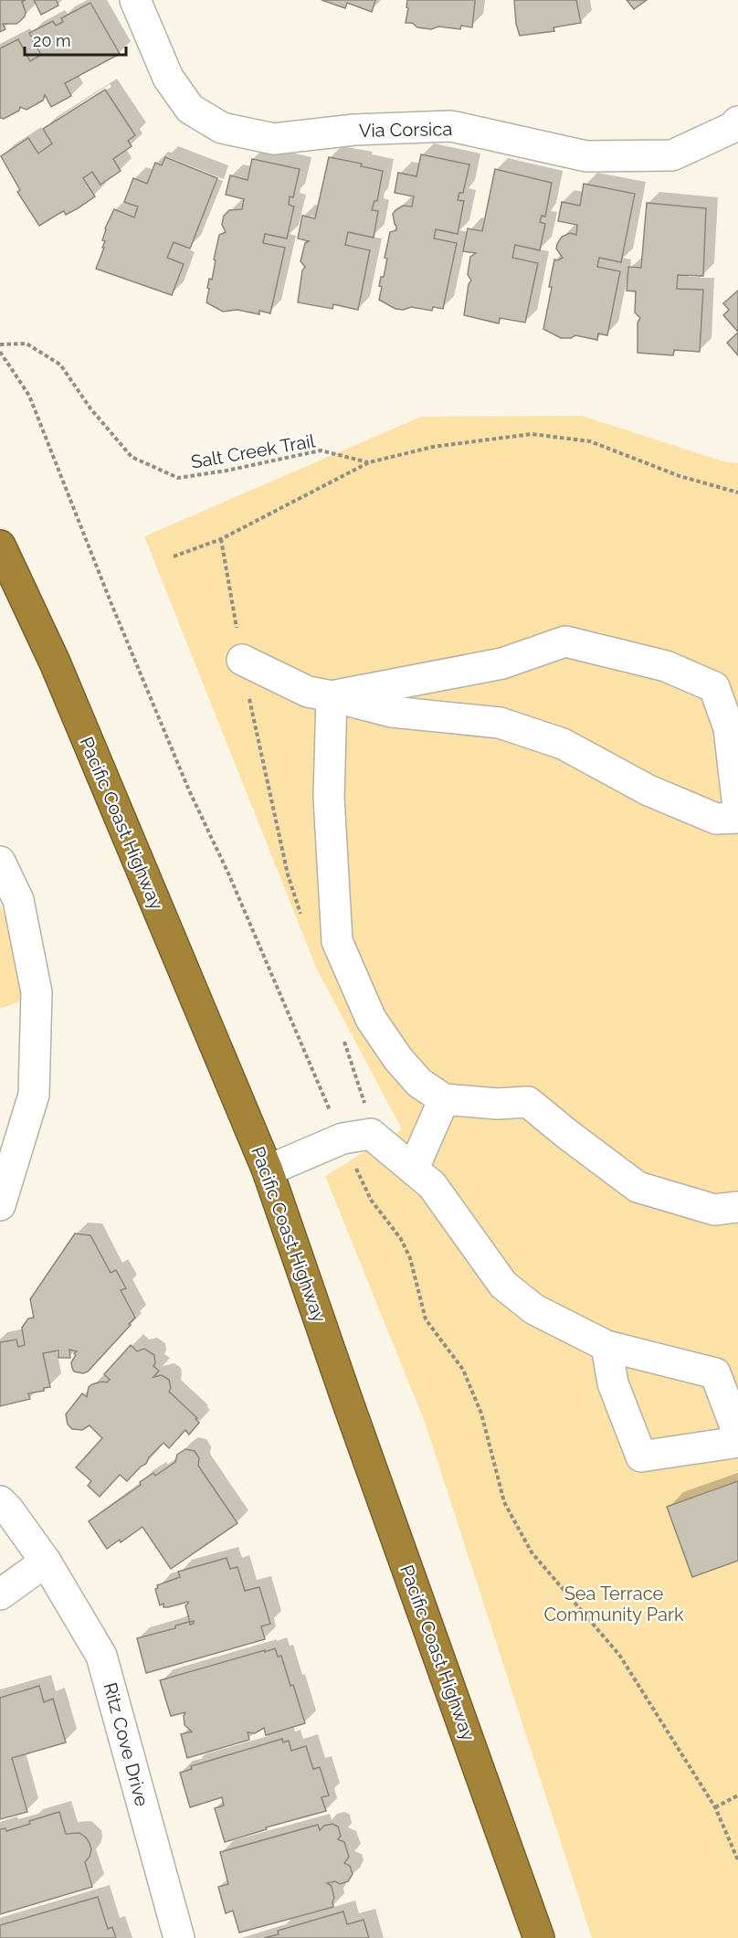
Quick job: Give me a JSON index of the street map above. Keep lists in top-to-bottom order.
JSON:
{
  "streets": {
    "highway": ["Pacific Coast Highway"],
    "street": ["Via Corsica", "Ritz Cove Drive"],
    "path": ["Salt Creek Trail"]
  },
  "parks": ["Sea Terrace Community Park"],
  "scale_bar": "20 m"
}
